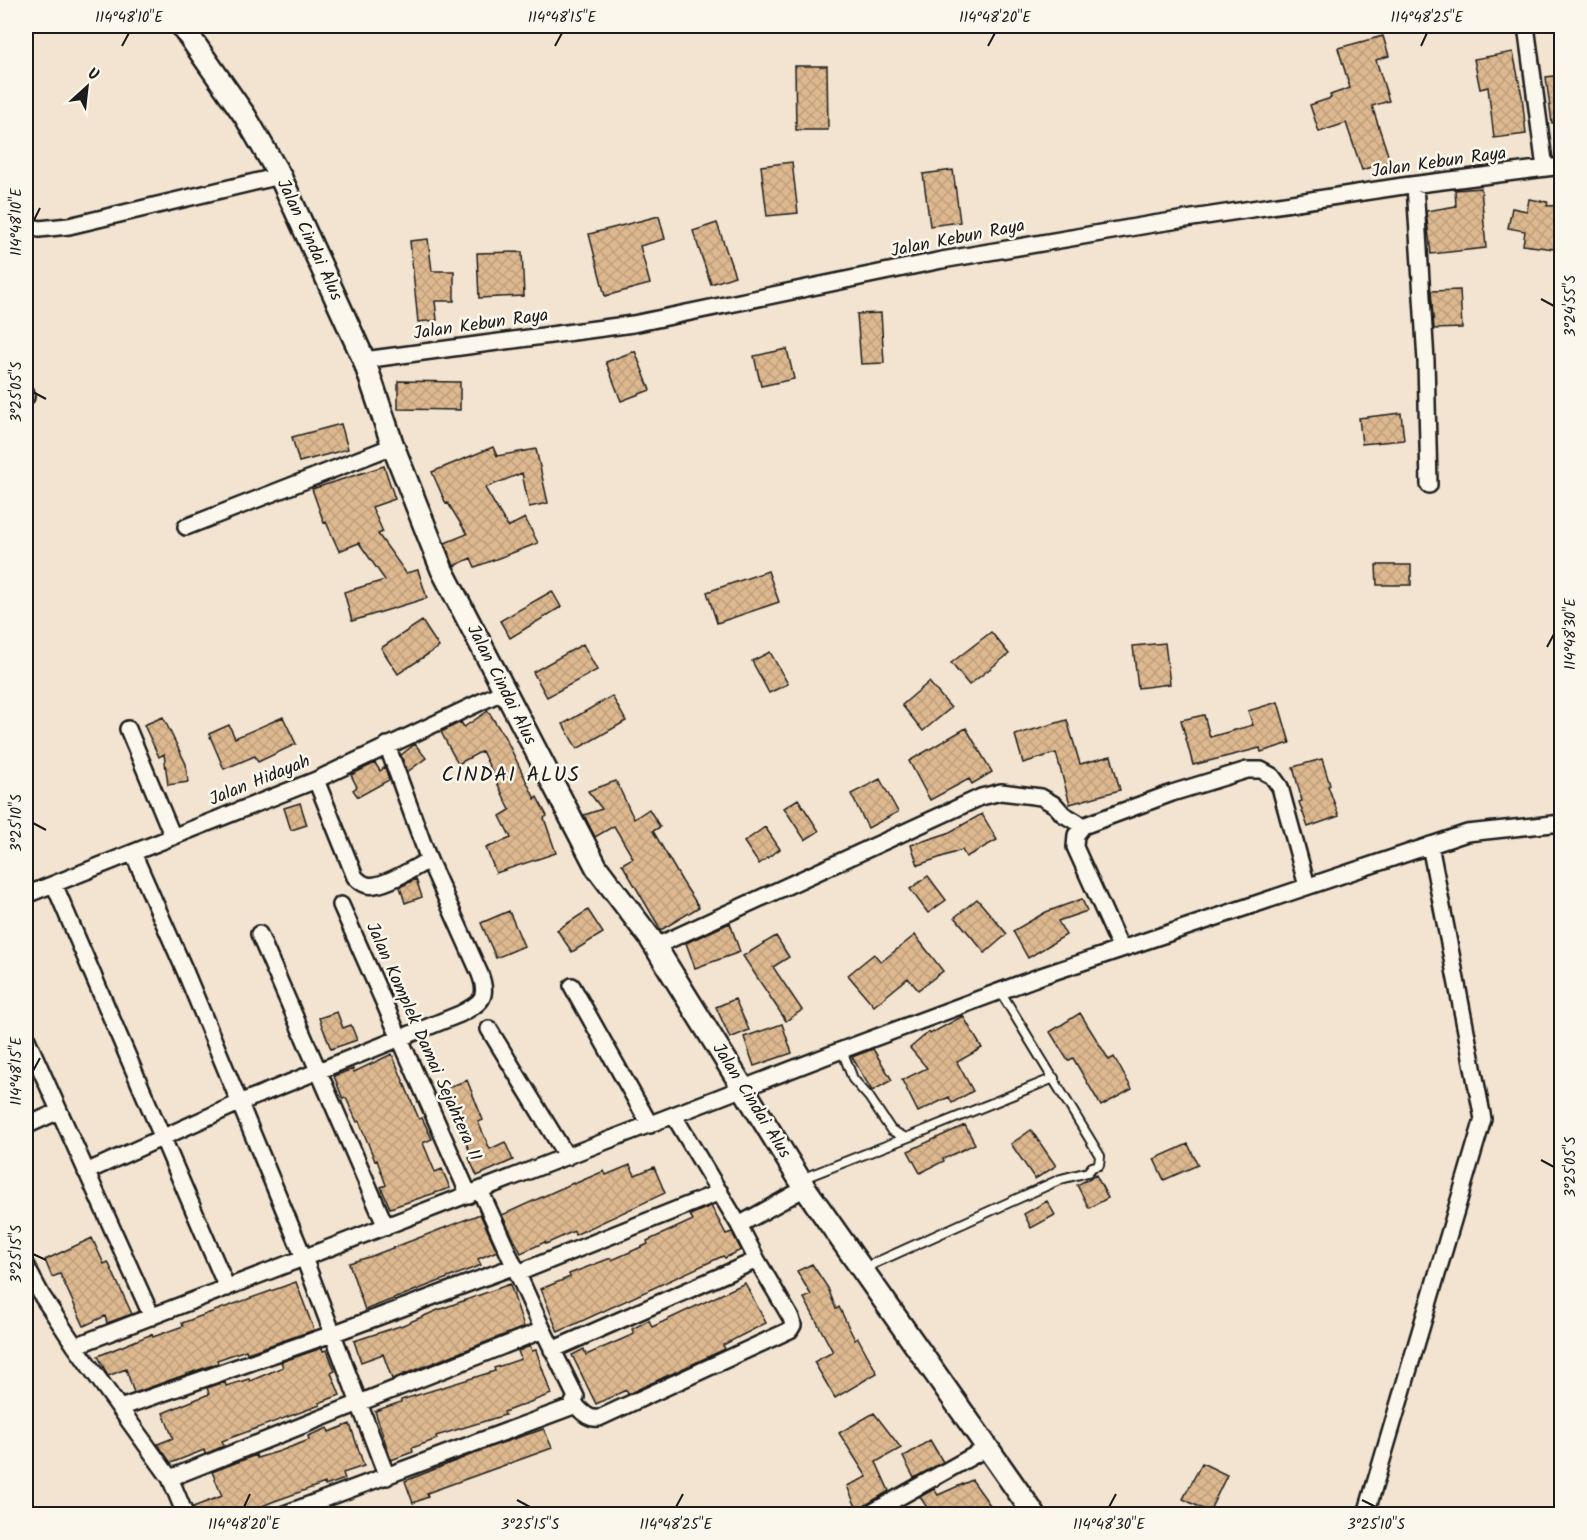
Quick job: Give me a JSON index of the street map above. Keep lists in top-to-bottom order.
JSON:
{
  "streets": {
    "street": [
      "Jalan Kebun Raya",
      "Jalan Cindai Alus",
      "Jalan Hidayah",
      "Jalan Komplek Damai Sejahtera II"
    ]
  },
  "crossings": [
    ["Jalan Kebun Raya", "Jalan Cindai Alus"],
    ["Jalan Cindai Alus", "Jalan Hidayah"]
  ],
  "districts": ["CINDAI ALUS"],
  "north": "top right",
  "coordinates": [
    "114°48'10\"E",
    "114°48'15\"E",
    "114°48'20\"E",
    "114°48'25\"E",
    "3°24'55\"S",
    "3°25'05\"S",
    "114°48'30\"E",
    "3°25'10\"S",
    "3°25'15\"S"
  ]
}
